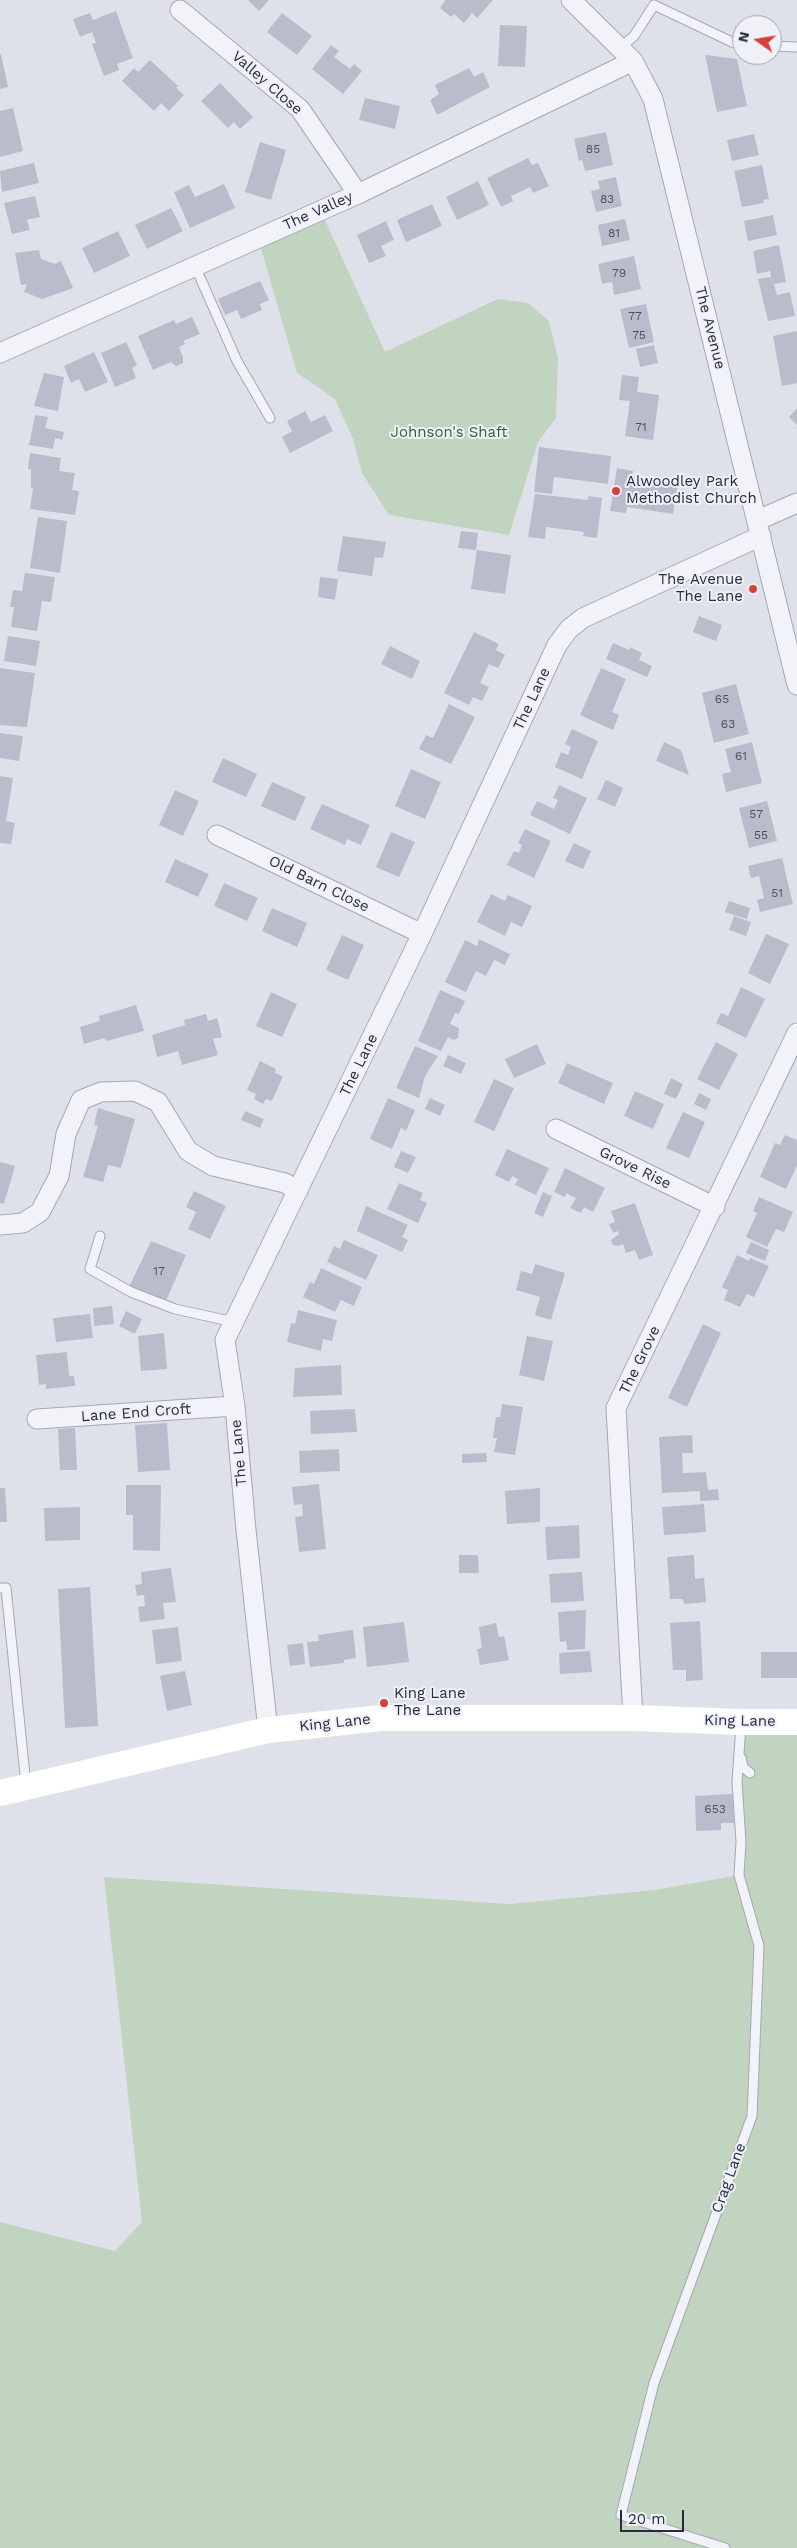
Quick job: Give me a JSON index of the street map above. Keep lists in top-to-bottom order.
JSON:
{
  "streets": {
    "street": [
      "Valley Close",
      "The Valley",
      "The Avenue",
      "The Lane",
      "Old Barn Close",
      "Grove Rise",
      "The Grove",
      "Lane End Croft",
      "King Lane"
    ],
    "lane": ["Crag Lane"]
  },
  "crossings": [
    ["Valley Close", "The Valley"],
    ["The Valley", "The Avenue"],
    ["The Avenue", "The Lane"],
    ["The Lane", "Old Barn Close"],
    ["The Lane", "Lane End Croft"],
    ["The Lane", "King Lane"],
    ["Grove Rise", "The Grove"],
    ["The Grove", "King Lane"],
    ["King Lane", "Crag Lane"]
  ],
  "parks": ["Johnson's Shaft"],
  "places": ["Alwoodley Park Methodist Church", "The Avenue The Lane", "King Lane The Lane"],
  "house_numbers": [
    "85",
    "83",
    "81",
    "79",
    "77",
    "75",
    "71",
    "65",
    "63",
    "61",
    "57",
    "55",
    "51",
    "17",
    "653"
  ],
  "scale_bar": "20 m",
  "north": "left"
}
